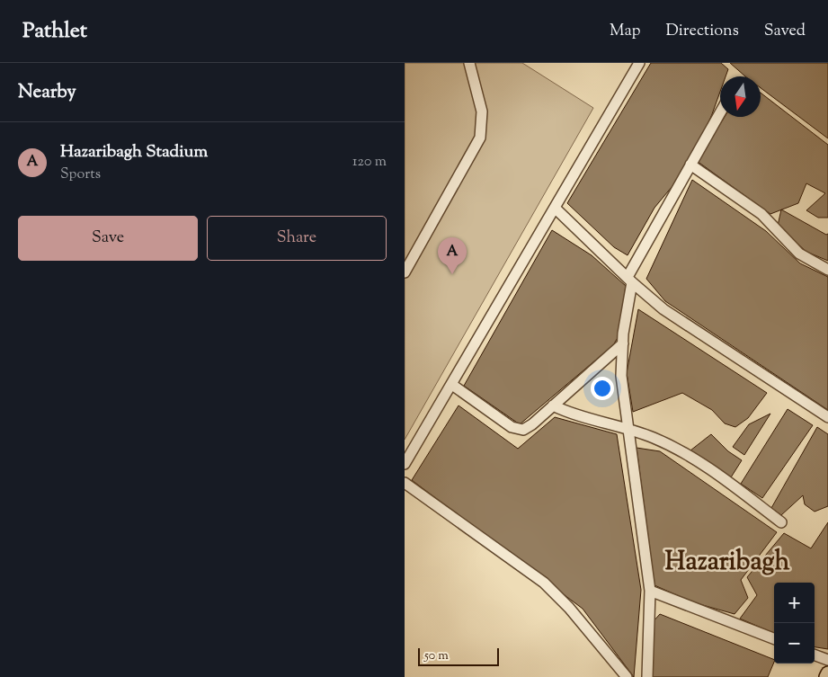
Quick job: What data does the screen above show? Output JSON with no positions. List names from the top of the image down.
{
  "districts": ["Hazaribagh"],
  "scale_bar": "50 m",
  "north": "bottom",
  "page": {
    "header": "Pathlet",
    "nav": ["Map", "Directions", "Saved"],
    "heading": "Nearby",
    "list": [
      {
        "mark": "A",
        "name": "Hazaribagh Stadium",
        "note": "Sports",
        "value": "120 m"
      }
    ],
    "buttons": ["Save", "Share"],
    "pins": "A",
    "map_buttons": ["+", "−"],
    "scale": "50 m"
  }
}
